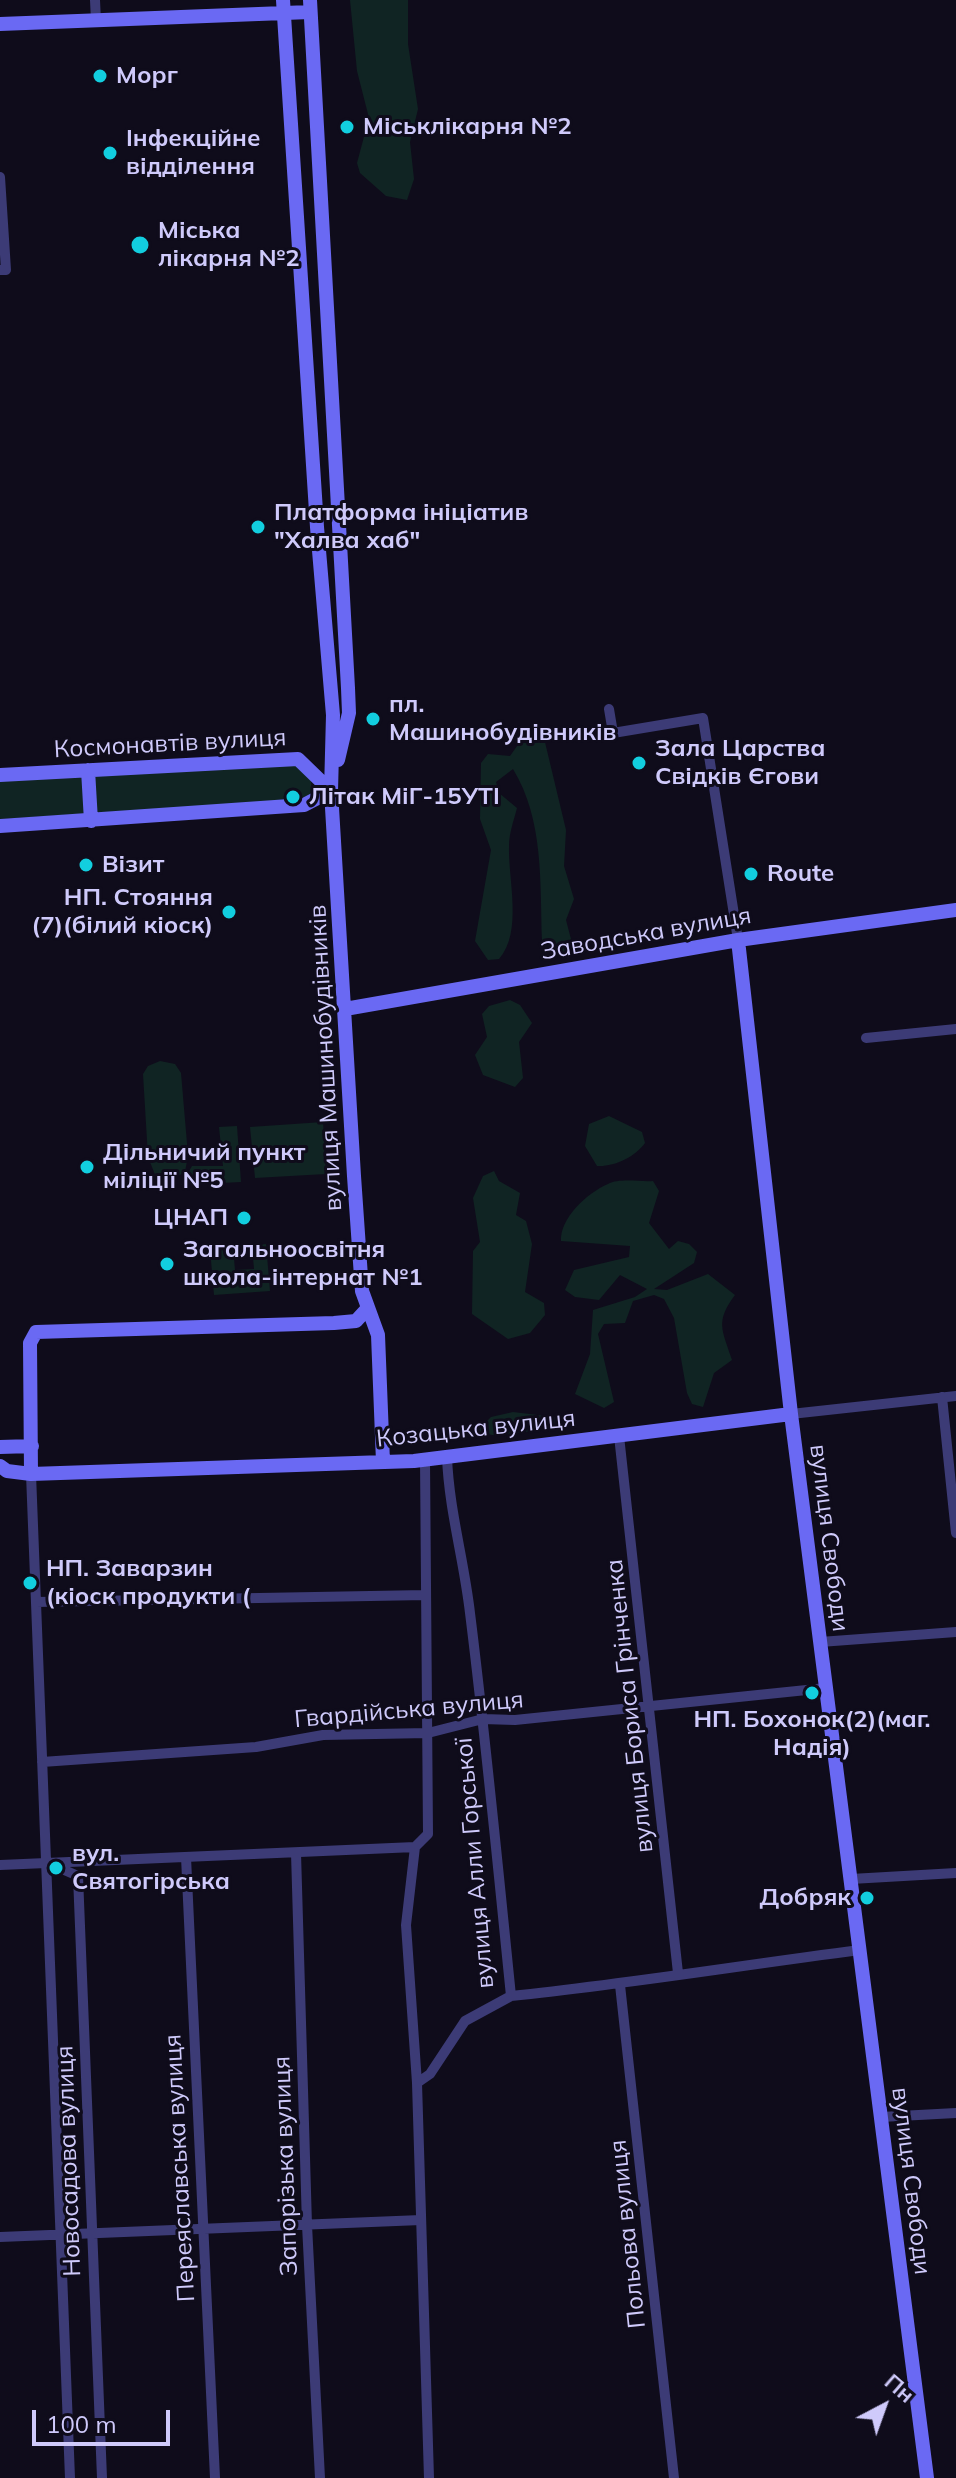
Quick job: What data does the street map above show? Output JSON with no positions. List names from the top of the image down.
{
  "streets": {
    "street": [
      "Космонавтів вулиця",
      "Заводська вулиця",
      "вулиця Машинобудівників",
      "Козацька вулиця",
      "вулиця Свободи",
      "вулиця Бориса Грінченка",
      "Гвардійська вулиця",
      "вулиця Алли Горської",
      "Новосадова вулиця",
      "Запорізька вулиця",
      "Переяславська вулиця",
      "Польова вулиця"
    ]
  },
  "crossings": [
    ["Космонавтів вулиця", "вулиця Машинобудівників"],
    ["Заводська вулиця", "вулиця Машинобудівників"],
    ["Заводська вулиця", "вулиця Свободи"],
    ["вулиця Машинобудівників", "Козацька вулиця"],
    ["вулиця Машинобудівників", "Новосадова вулиця"],
    ["Козацька вулиця", "вулиця Свободи"],
    ["Козацька вулиця", "вулиця Бориса Грінченка"],
    ["Козацька вулиця", "вулиця Алли Горської"],
    ["Козацька вулиця", "Новосадова вулиця"],
    ["вулиця Свободи", "Гвардійська вулиця"],
    ["вулиця Бориса Грінченка", "Гвардійська вулиця"],
    ["Гвардійська вулиця", "вулиця Алли Горської"],
    ["Гвардійська вулиця", "Новосадова вулиця"]
  ],
  "places": [
    "Морг",
    "Міськлікарня №2",
    "Інфекційне відділення",
    "Міська лікарня №2",
    "Платформа ініціатив \"Халва хаб\"",
    "пл. Машинобудівників",
    "Зала Царства Свідків Єгови",
    "Літак МіГ-15УТІ",
    "Візит",
    "Route",
    "НП. Стояння (7)(білий кіоск)",
    "Дільничий пункт міліції №5",
    "ЦНАП",
    "Загальноосвітня школа-інтернат №1",
    "НП. Заварзин (кіоск продукти (",
    "НП. Бохонок(2)(маг. Надія)",
    "вул. Святогірська",
    "Добряк"
  ],
  "scale_bar": "100 m",
  "north": "top right"
}
